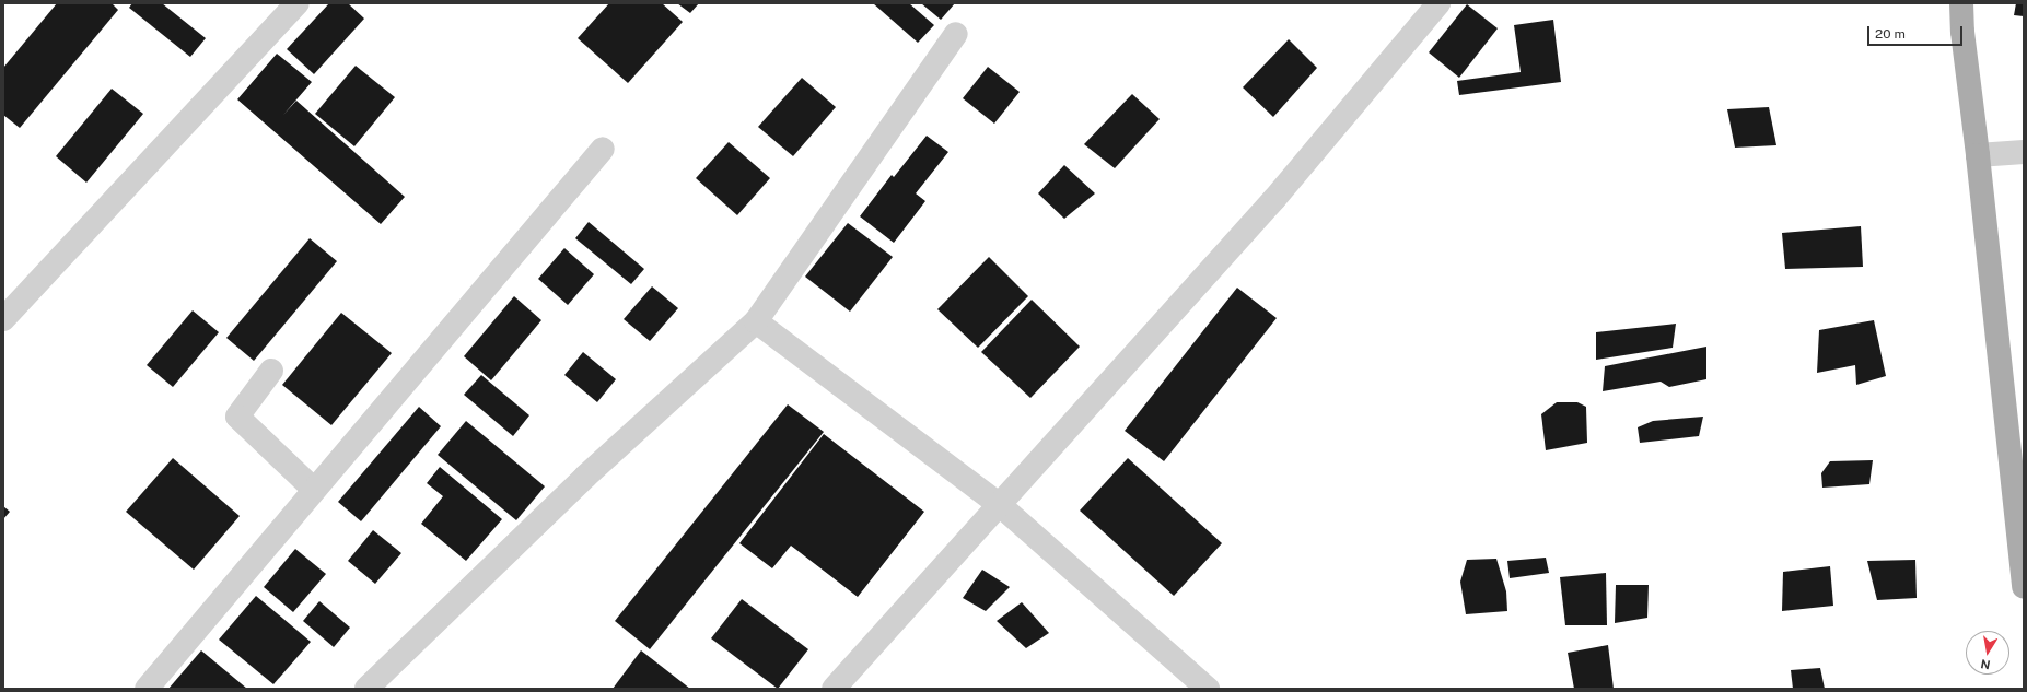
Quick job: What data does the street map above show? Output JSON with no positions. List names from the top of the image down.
{
  "scale_bar": "20 m",
  "north": "bottom"
}
